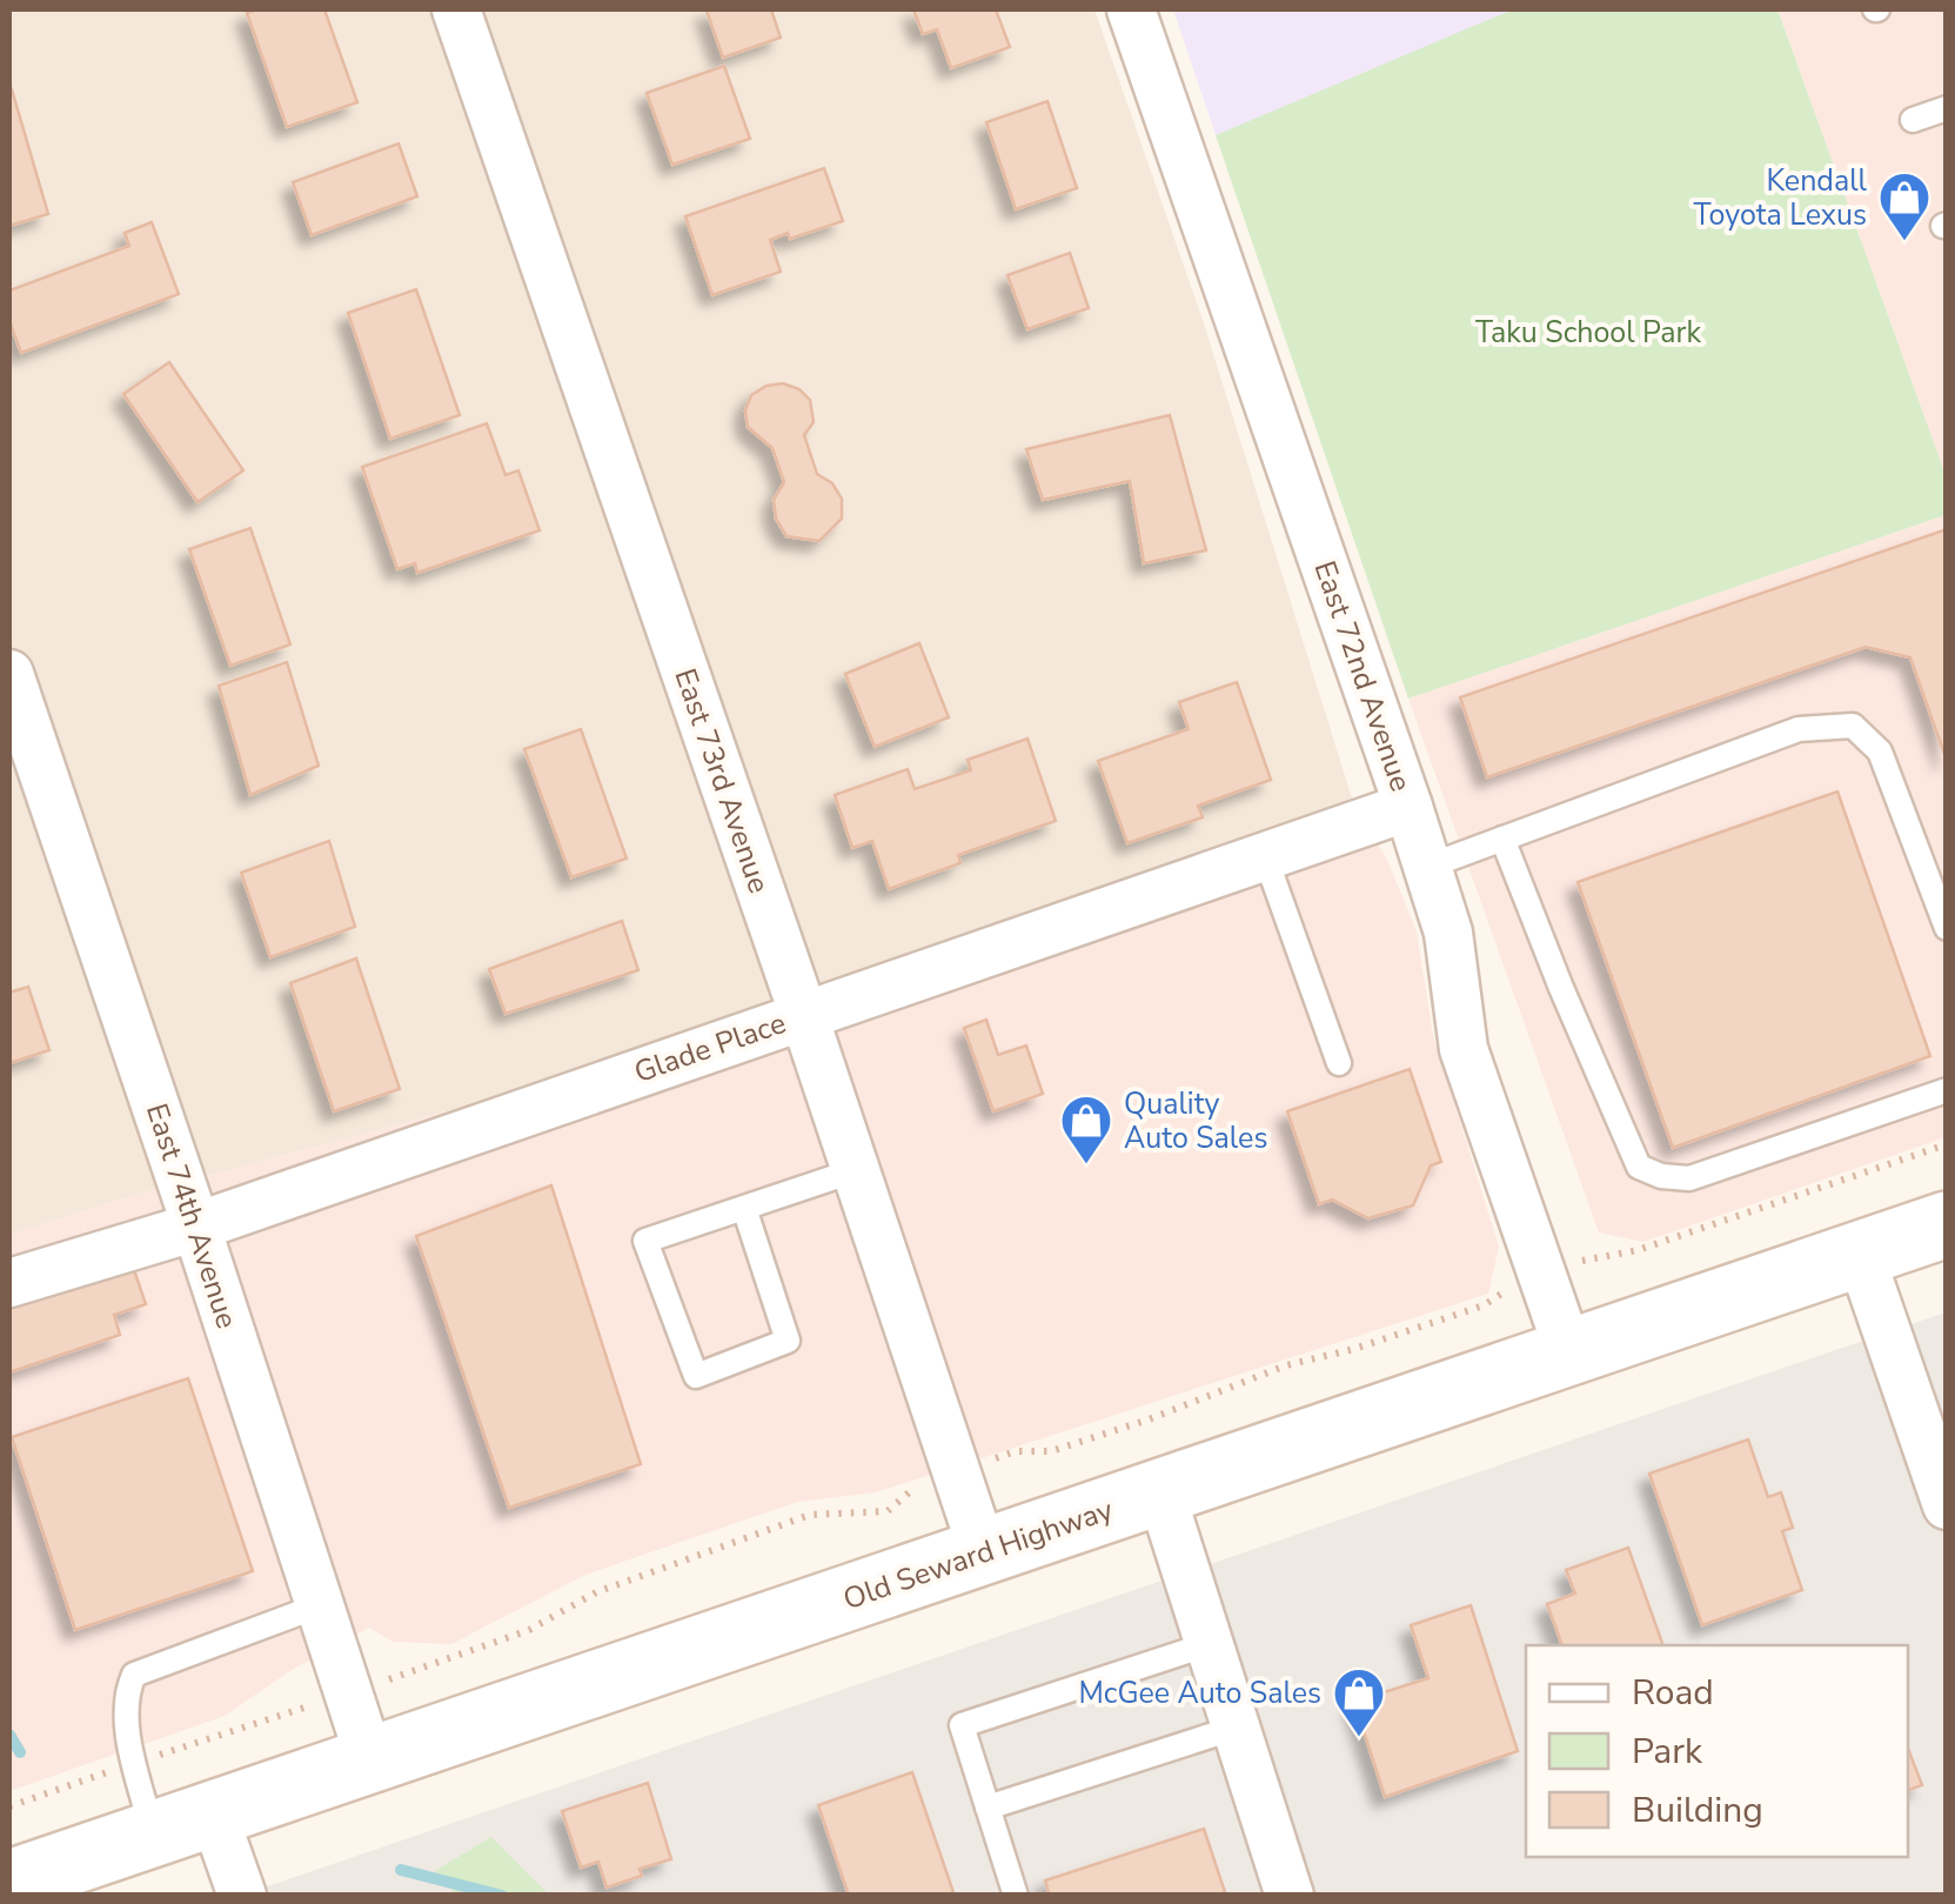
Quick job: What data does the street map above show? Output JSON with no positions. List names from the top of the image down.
{
  "streets": {
    "main road": ["Old Seward Highway"],
    "street": [
      "East 72nd Avenue",
      "East 73rd Avenue",
      "Glade Place",
      "East 74th Avenue"
    ]
  },
  "crossings": [
    ["East 72nd Avenue", "Glade Place"],
    ["East 72nd Avenue", "Old Seward Highway"],
    ["East 73rd Avenue", "Glade Place"],
    ["East 73rd Avenue", "Old Seward Highway"],
    ["Glade Place", "East 74th Avenue"],
    ["East 74th Avenue", "Old Seward Highway"]
  ],
  "parks": ["Taku School Park"],
  "places": {
    "shop": ["Kendall Toyota Lexus", "Quality Auto Sales", "McGee Auto Sales"]
  },
  "legend": ["Road", "Park", "Building"]
}
